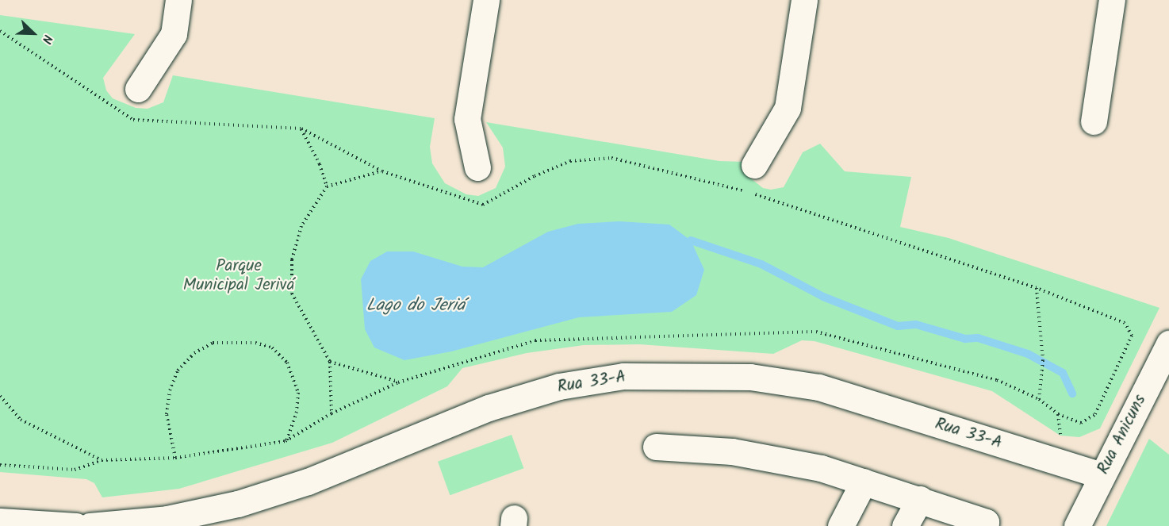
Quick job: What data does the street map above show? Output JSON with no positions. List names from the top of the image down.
{
  "streets": {
    "street": ["Rua 33-A", "Rua Anicuns"]
  },
  "crossings": [
    ["Rua 33-A", "Rua Anicuns"]
  ],
  "water": ["Lago do Jeriá"],
  "parks": ["Parque Municipal Jerivá"],
  "north": "bottom right"
}
